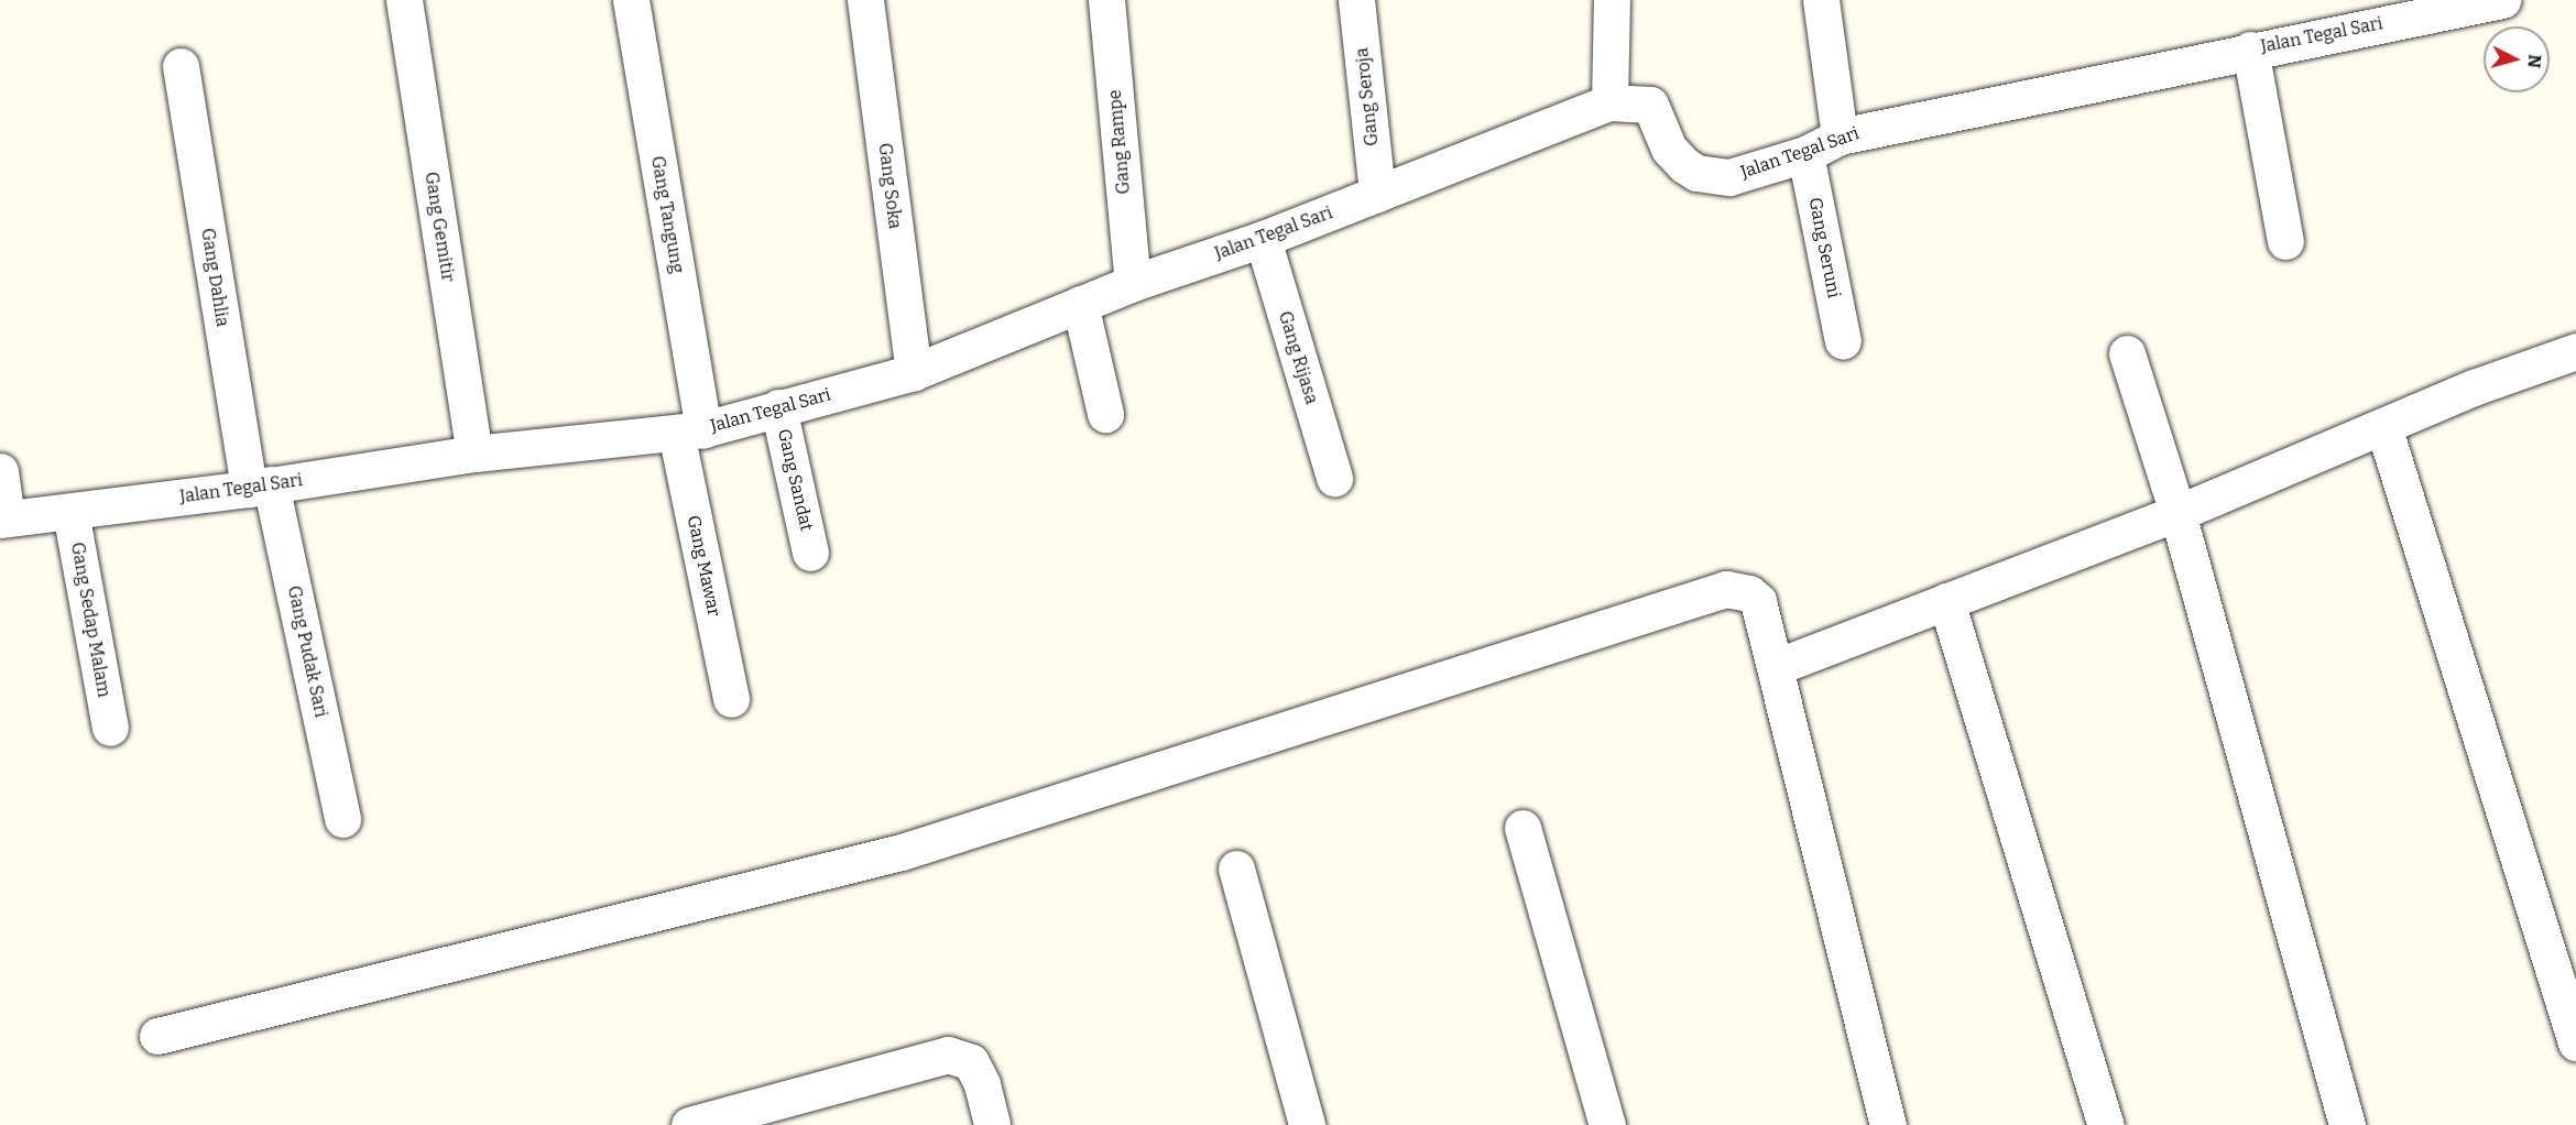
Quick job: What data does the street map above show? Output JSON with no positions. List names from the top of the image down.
{
  "streets": {
    "street": [
      "Jalan Tegal Sari",
      "Gang Seroja",
      "Gang Rampe",
      "Gang Soka",
      "Gang Tangung",
      "Gang Gemitir",
      "Gang Seruni",
      "Gang Dahlia",
      "Gang Rijasa",
      "Gang Sandat",
      "Gang Mawar",
      "Gang Sedap Malam",
      "Gang Pudak Sari"
    ]
  },
  "crossings": [
    ["Jalan Tegal Sari", "Gang Seroja"],
    ["Jalan Tegal Sari", "Gang Rampe"],
    ["Jalan Tegal Sari", "Gang Soka"],
    ["Jalan Tegal Sari", "Gang Tangung"],
    ["Jalan Tegal Sari", "Gang Gemitir"],
    ["Jalan Tegal Sari", "Gang Seruni"],
    ["Jalan Tegal Sari", "Gang Dahlia"],
    ["Jalan Tegal Sari", "Gang Rijasa"],
    ["Jalan Tegal Sari", "Gang Sandat"],
    ["Jalan Tegal Sari", "Gang Mawar"],
    ["Jalan Tegal Sari", "Gang Sedap Malam"],
    ["Jalan Tegal Sari", "Gang Pudak Sari"],
    ["Gang Tangung", "Gang Mawar"],
    ["Gang Dahlia", "Gang Pudak Sari"]
  ],
  "north": "right"
}
